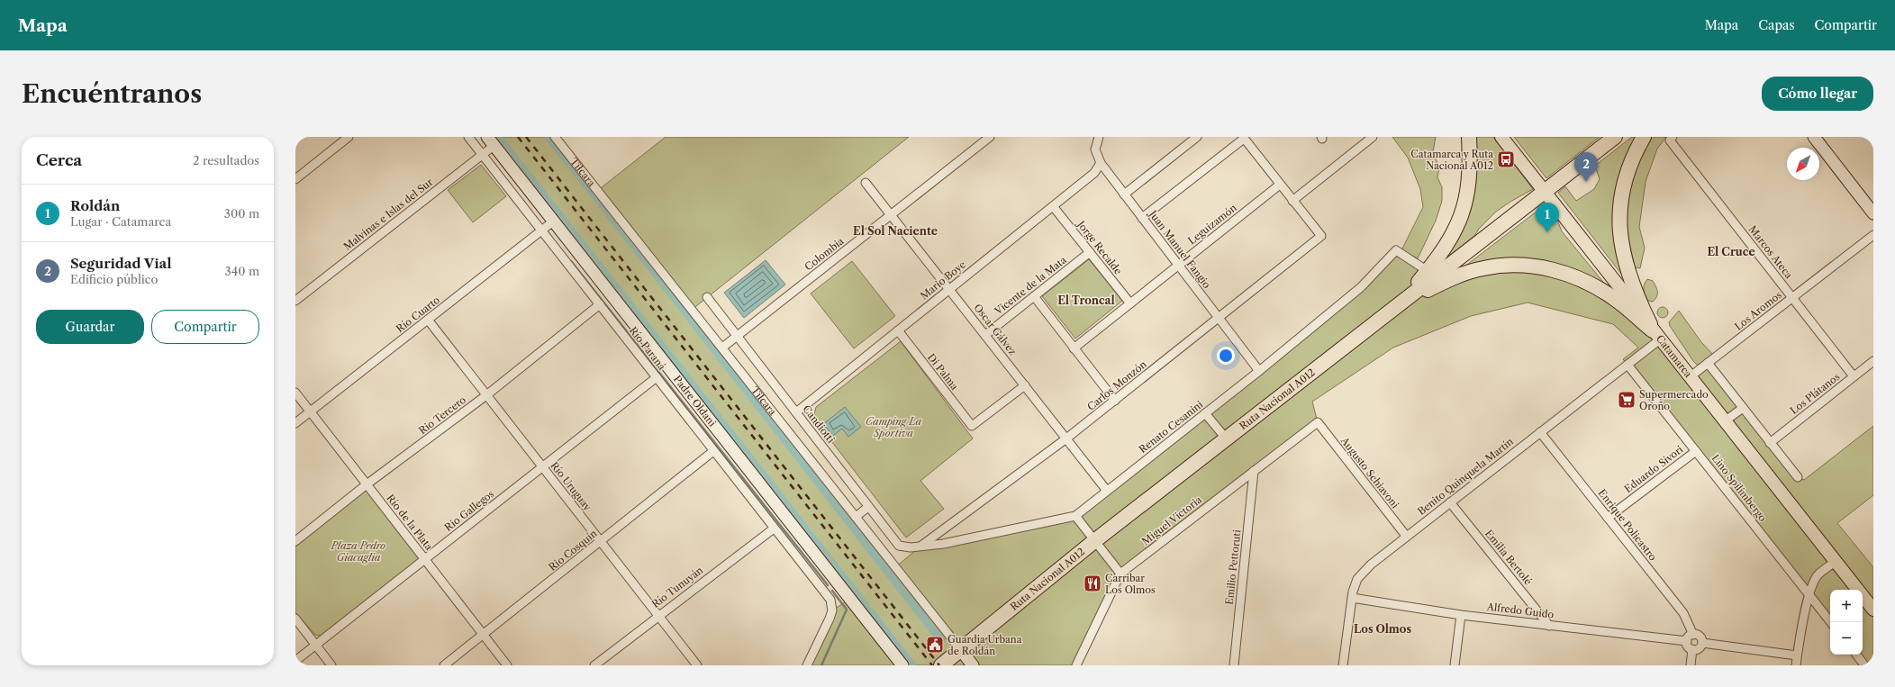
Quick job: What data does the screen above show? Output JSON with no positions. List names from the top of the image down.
{
  "streets": {
    "highway": ["Ruta Nacional A012"],
    "main road": ["Tilcara", "Catamarca", "Padre Oldani"],
    "street": [
      "Malvinas e Islas del Sur",
      "Leguizamón",
      "Jorge Recalde",
      "Juan Manuel Fangio",
      "Marcos Ateca",
      "Colombia",
      "Mario Boye",
      "Vicente de la Mata",
      "Los Aromos",
      "Río Cuarto",
      "Oscar Gálvez",
      "Río Paraná",
      "Di Palma",
      "Carlos Monzón",
      "Los Plátanos",
      "Rio Tercero",
      "Candiotti",
      "Renato Cesanini",
      "Eduardo Sívori",
      "Augusto Schiavoni",
      "Benito Quinquela Martín",
      "Río Uruguay",
      "Lino Spilimbergo",
      "Rio Gallegos",
      "Miguel Victoria",
      "Río de la Plata",
      "Enrique Policastro",
      "Rio Cosquín",
      "Emilia Bertolé",
      "Emilio Pettoruti",
      "Río Tunuyán",
      "Alfredo Guido"
    ]
  },
  "crossings": [
    ["Tilcara", "Colombia"],
    ["Tilcara", "Ruta Nacional A012"],
    ["Malvinas e Islas del Sur", "Río Paraná"],
    ["Malvinas e Islas del Sur", "Padre Oldani"],
    ["Leguizamón", "Jorge Recalde"],
    ["Leguizamón", "Juan Manuel Fangio"],
    ["Jorge Recalde", "Mario Boye"],
    ["Jorge Recalde", "Vicente de la Mata"],
    ["Juan Manuel Fangio", "Mario Boye"],
    ["Juan Manuel Fangio", "Carlos Monzón"],
    ["Juan Manuel Fangio", "Renato Cesanini"],
    ["Marcos Ateca", "Los Aromos"],
    ["Marcos Ateca", "Los Plátanos"],
    ["Colombia", "Oscar Gálvez"],
    ["Colombia", "Candiotti"],
    ["Mario Boye", "Oscar Gálvez"],
    ["Mario Boye", "Di Palma"],
    ["Mario Boye", "Candiotti"],
    ["Vicente de la Mata", "Oscar Gálvez"],
    ["Los Aromos", "Catamarca"],
    ["Río Cuarto", "Río Paraná"],
    ["Río Cuarto", "Padre Oldani"],
    ["Río Cuarto", "Río Uruguay"],
    ["Río Cuarto", "Río de la Plata"],
    ["Oscar Gálvez", "Di Palma"],
    ["Oscar Gálvez", "Carlos Monzón"],
    ["Oscar Gálvez", "Renato Cesanini"],
    ["Río Paraná", "Rio Tercero"],
    ["Río Paraná", "Rio Gallegos"],
    ["Río Paraná", "Rio Cosquín"],
    ["Río Paraná", "Río Tunuyán"],
    ["Catamarca", "Benito Quinquela Martín"],
    ["Carlos Monzón", "Candiotti"],
    ["Carlos Monzón", "Renato Cesanini"],
    ["Rio Tercero", "Río Uruguay"],
    ["Rio Tercero", "Río de la Plata"],
    ["Candiotti", "Renato Cesanini"],
    ["Eduardo Sívori", "Lino Spilimbergo"],
    ["Eduardo Sívori", "Enrique Policastro"],
    ["Augusto Schiavoni", "Benito Quinquela Martín"],
    ["Augusto Schiavoni", "Miguel Victoria"],
    ["Benito Quinquela Martín", "Lino Spilimbergo"],
    ["Benito Quinquela Martín", "Enrique Policastro"],
    ["Benito Quinquela Martín", "Emilia Bertolé"],
    ["Benito Quinquela Martín", "Alfredo Guido"],
    ["Río Uruguay", "Rio Gallegos"],
    ["Río Uruguay", "Rio Cosquín"],
    ["Río Uruguay", "Río Tunuyán"],
    ["Rio Gallegos", "Río de la Plata"],
    ["Miguel Victoria", "Emilio Pettoruti"],
    ["Río de la Plata", "Rio Cosquín"],
    ["Enrique Policastro", "Alfredo Guido"],
    ["Emilia Bertolé", "Alfredo Guido"]
  ],
  "districts": [
    "El Sol Naciente",
    "El Cruce",
    "El Troncal",
    "Los Olmos"
  ],
  "parks": ["Camping La Sportiva", "Plaza Pedro Giacaglia"],
  "places": {
    "bus stop": ["Catamarca y Ruta Nacional A012"],
    "supermarket": ["Supermercado Oroño"],
    "restaurant": ["Carribar Los Olmos"],
    "public building": ["Guardia Urbana de Roldán"]
  },
  "north": "bottom left",
  "page": {
    "header": "Mapa",
    "nav": ["Mapa", "Capas", "Compartir"],
    "buttons": [
      "Cómo llegar",
      ["Guardar", "Compartir"]
    ],
    "title": "Encuéntranos",
    "heading": ["Cerca", "2 resultados"],
    "pins": ["2", "1"],
    "list": [
      {
        "mark": "1",
        "name": "Roldán",
        "note": "Lugar · Catamarca",
        "value": "300 m"
      },
      {
        "mark": "2",
        "name": "Seguridad Vial",
        "note": "Edificio público",
        "value": "340 m"
      }
    ],
    "map_buttons": ["+", "−"]
  }
}
